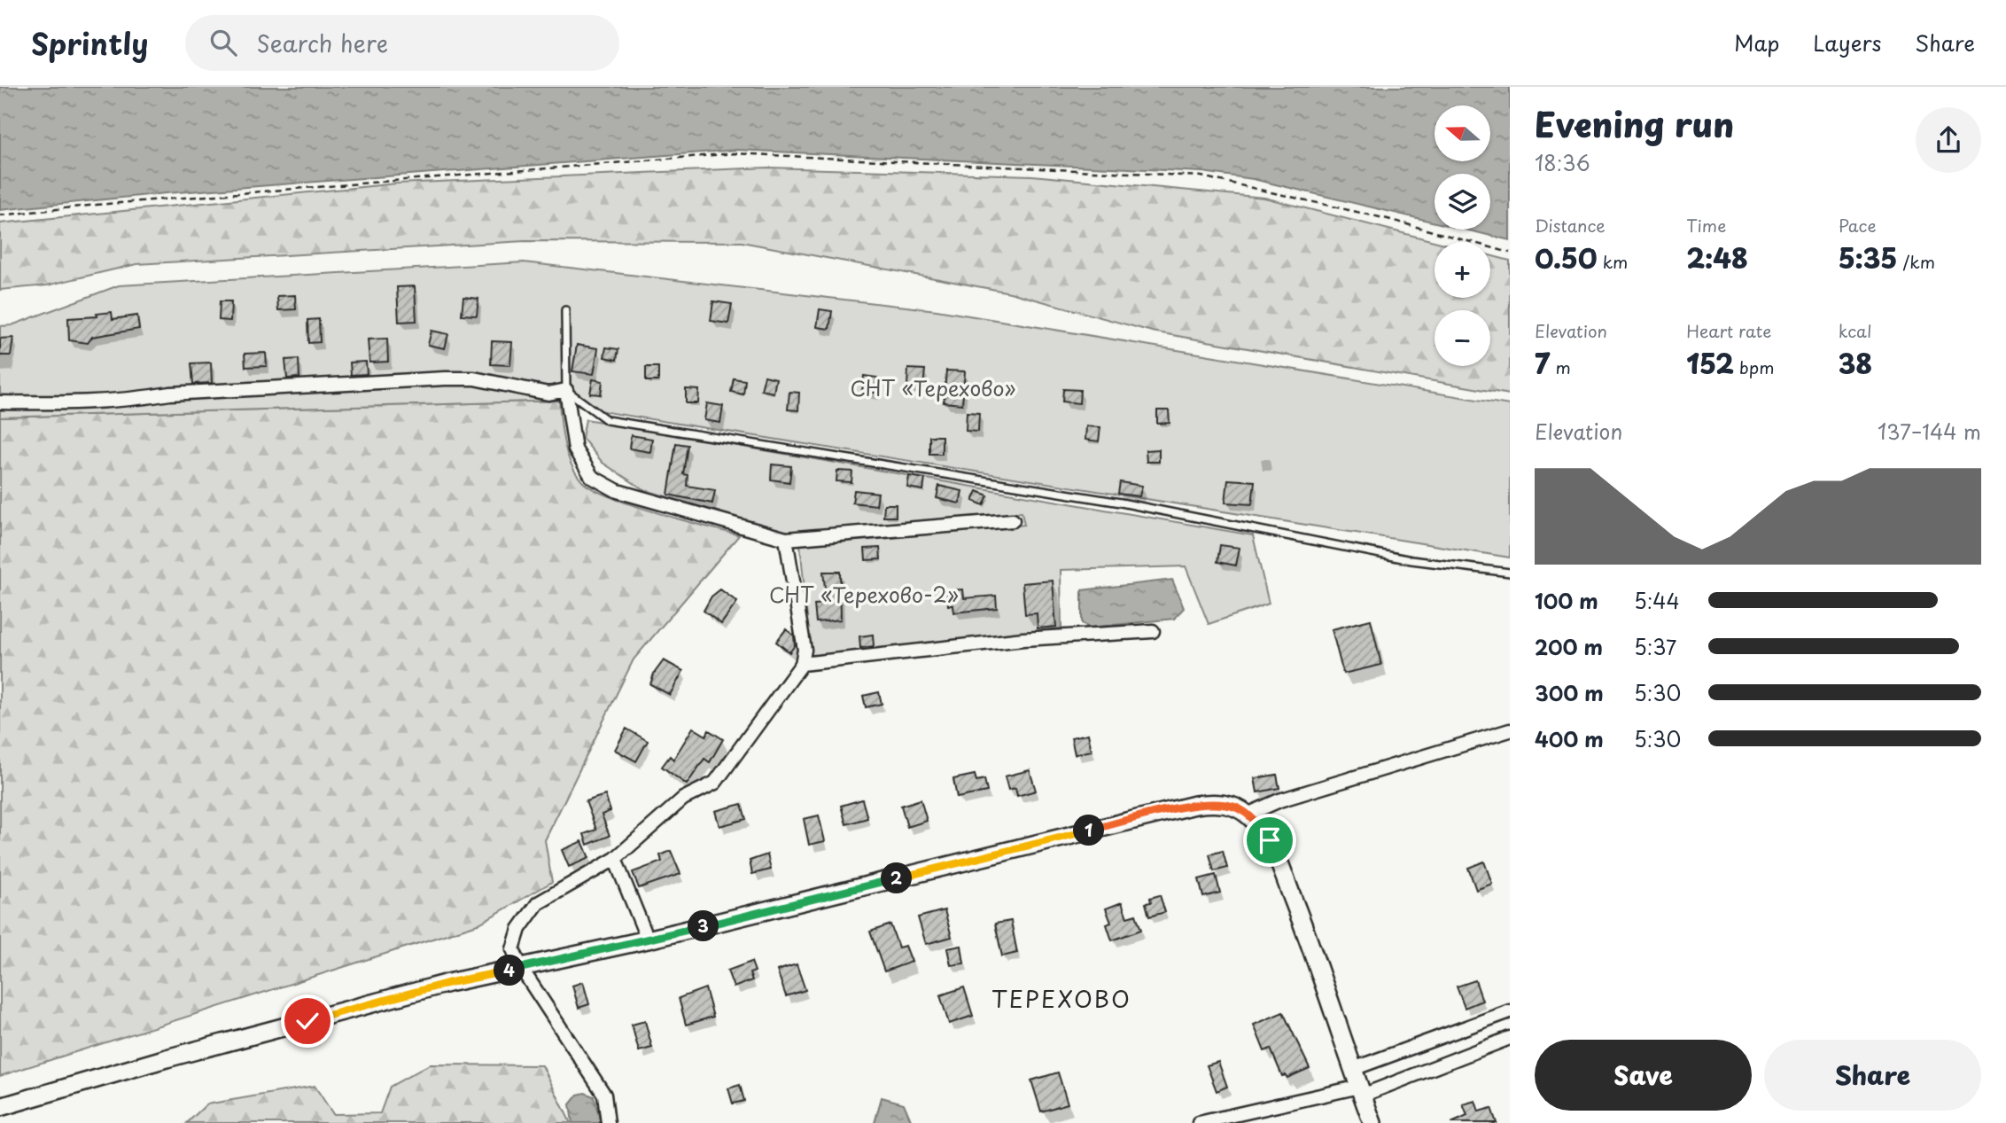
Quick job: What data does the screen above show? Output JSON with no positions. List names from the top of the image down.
{
  "districts": ["ТЕРЕХОВО"],
  "parks": ["СНТ «Терехово»", "СНТ «Терехово-2»"],
  "north": "left",
  "page": {
    "header": "Sprintly",
    "search": "Search here",
    "nav": ["Map", "Layers", "Share"],
    "heading": ["Evening run", "18:36"],
    "map_buttons": ["+", "−"],
    "stats": [
      ["Distance", "0.50 km"],
      ["Time", "2:48"],
      ["Pace", "5:35 /km"],
      ["Elevation", "7 m"],
      ["Heart rate", "152 bpm"],
      ["kcal", "38"]
    ],
    "chart": ["Elevation", "137–144 m"],
    "list": [
      {
        "name": "100 m",
        "note": "5:44"
      },
      {
        "name": "200 m",
        "note": "5:37"
      },
      {
        "name": "300 m",
        "note": "5:30"
      },
      {
        "name": "400 m",
        "note": "5:30"
      }
    ],
    "pins": [
      "1",
      "2",
      "3",
      "4"
    ],
    "buttons": ["Save", "Share"]
  }
}
